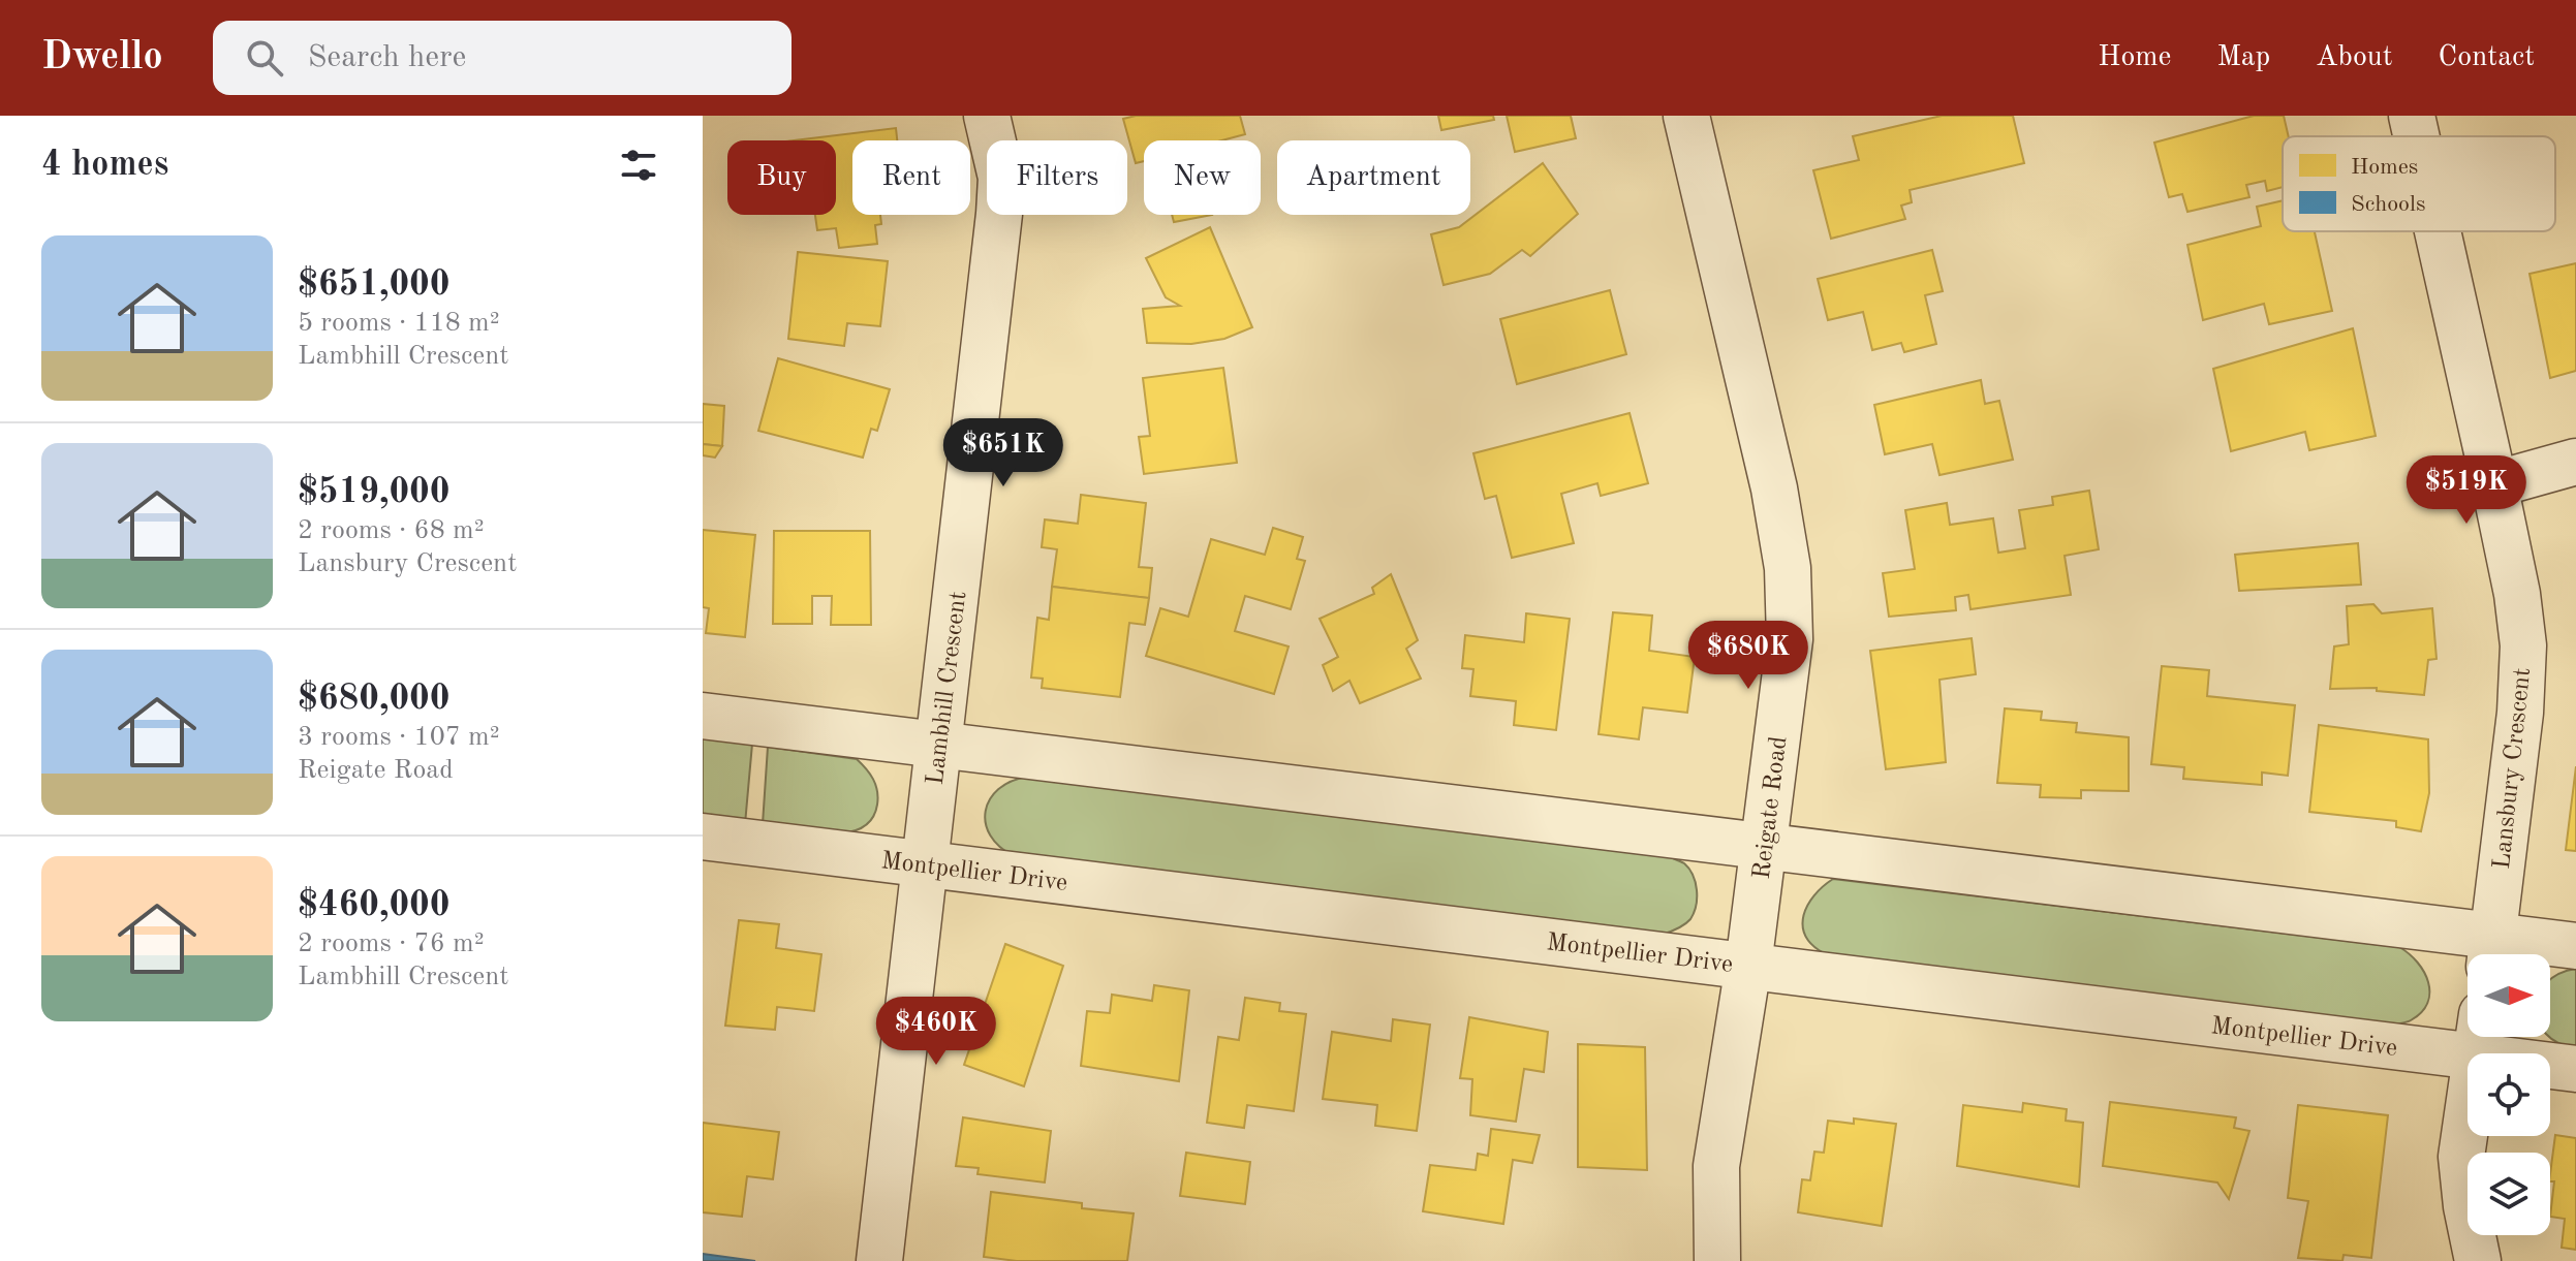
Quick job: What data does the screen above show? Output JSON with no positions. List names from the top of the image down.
{
  "streets": {
    "street": [
      "Lambhill Crescent",
      "Lansbury Crescent",
      "Reigate Road",
      "Montpellier Drive"
    ]
  },
  "crossings": [
    ["Lambhill Crescent", "Montpellier Drive"],
    ["Reigate Road", "Montpellier Drive"]
  ],
  "legend": ["Homes", "Schools"],
  "north": "right",
  "page": {
    "header": "Dwello",
    "search": "Search here",
    "nav": [
      "Home",
      "Map",
      "About",
      "Contact"
    ],
    "heading": "4 homes",
    "chip": [
      "Buy",
      "Rent",
      "Filters",
      "New",
      "Apartment"
    ],
    "list": [
      {
        "name": "$651,000",
        "note": "5 rooms · 118 m² · Lambhill Crescent"
      },
      {
        "name": "$519,000",
        "note": "2 rooms · 68 m² · Lansbury Crescent"
      },
      {
        "name": "$680,000",
        "note": "3 rooms · 107 m² · Reigate Road"
      },
      {
        "name": "$460,000",
        "note": "2 rooms · 76 m² · Lambhill Crescent"
      }
    ],
    "price": [
      "$651K",
      "$519K",
      "$680K",
      "$460K"
    ]
  }
}
